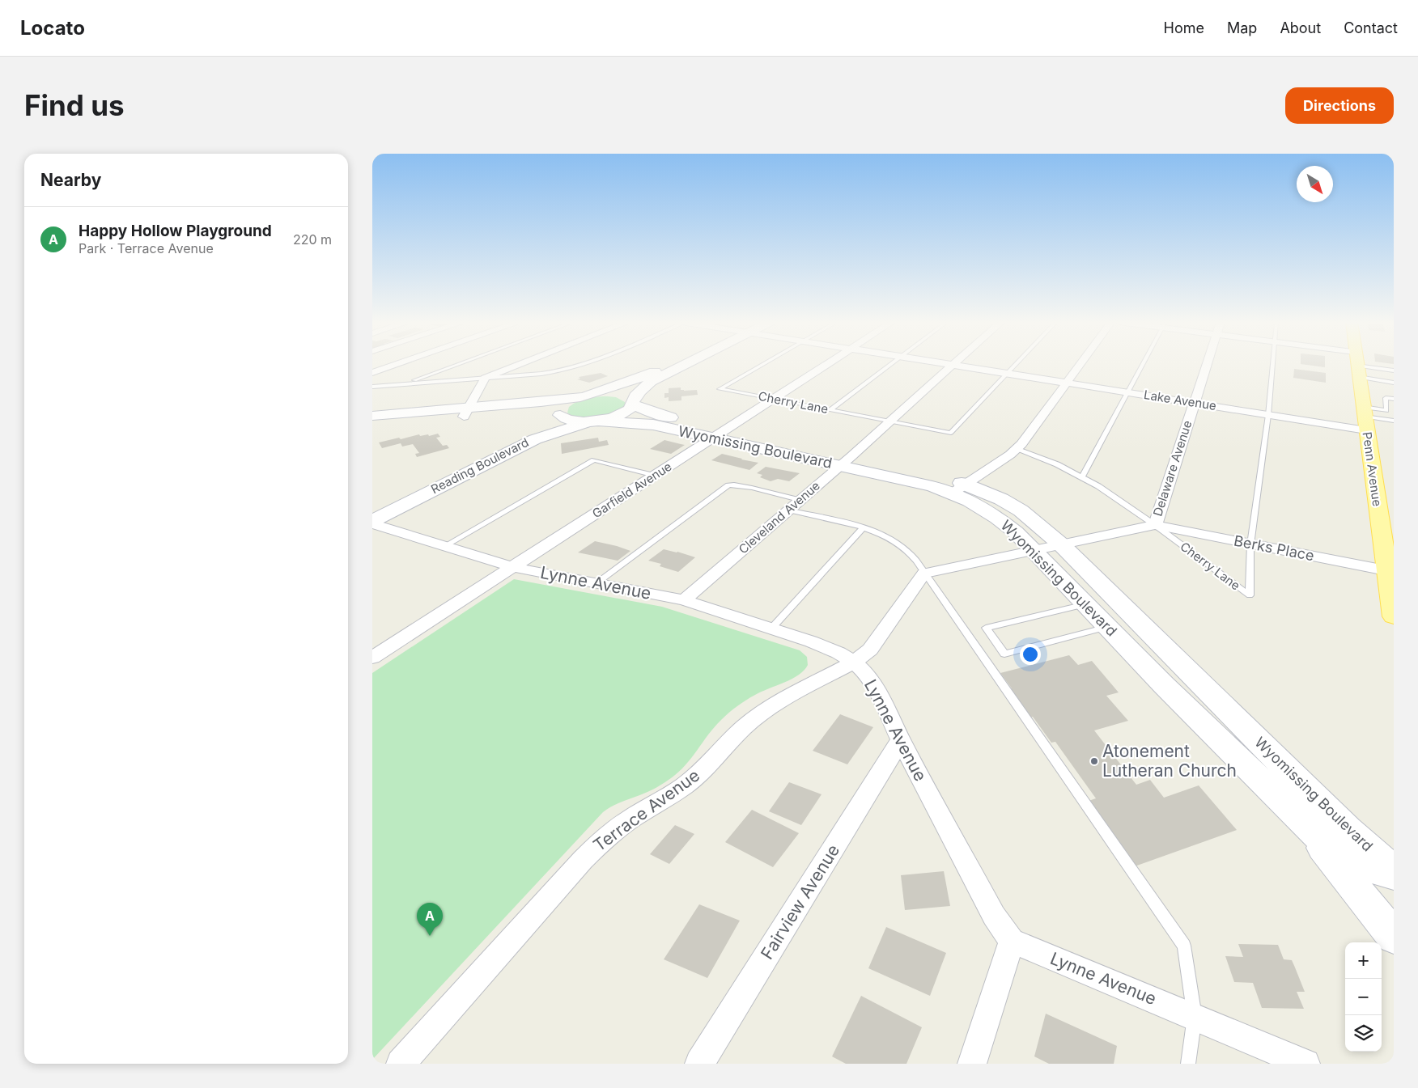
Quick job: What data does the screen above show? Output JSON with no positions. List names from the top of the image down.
{
  "streets": {
    "main road": ["Wyomissing Boulevard", "Reading Boulevard", "Penn Avenue"],
    "street": [
      "Lake Avenue",
      "Delaware Avenue",
      "Garfield Avenue",
      "Cleveland Avenue",
      "Berks Place",
      "Lynne Avenue",
      "Terrace Avenue",
      "Fairview Avenue"
    ],
    "lane": ["Cherry Lane"]
  },
  "crossings": [
    ["Lake Avenue", "Cherry Lane"],
    ["Lake Avenue", "Delaware Avenue"],
    ["Lake Avenue", "Penn Avenue"],
    ["Lake Avenue", "Cleveland Avenue"],
    ["Cherry Lane", "Delaware Avenue"],
    ["Cherry Lane", "Garfield Avenue"],
    ["Cherry Lane", "Cleveland Avenue"],
    ["Cherry Lane", "Berks Place"],
    ["Wyomissing Boulevard", "Reading Boulevard"],
    ["Wyomissing Boulevard", "Delaware Avenue"],
    ["Wyomissing Boulevard", "Garfield Avenue"],
    ["Wyomissing Boulevard", "Cleveland Avenue"],
    ["Reading Boulevard", "Lynne Avenue"],
    ["Delaware Avenue", "Berks Place"],
    ["Delaware Avenue", "Terrace Avenue"],
    ["Penn Avenue", "Berks Place"],
    ["Garfield Avenue", "Lynne Avenue"],
    ["Cleveland Avenue", "Lynne Avenue"],
    ["Lynne Avenue", "Terrace Avenue"],
    ["Lynne Avenue", "Fairview Avenue"]
  ],
  "places": ["Atonement Lutheran Church"],
  "north": "bottom right",
  "page": {
    "header": "Locato",
    "nav": [
      "Home",
      "Map",
      "About",
      "Contact"
    ],
    "buttons": "Directions",
    "title": "Find us",
    "heading": "Nearby",
    "list": [
      {
        "mark": "A",
        "name": "Happy Hollow Playground",
        "note": "Park · Terrace Avenue",
        "value": "220 m"
      }
    ],
    "pins": "A",
    "map_buttons": ["+", "−"]
  }
}
